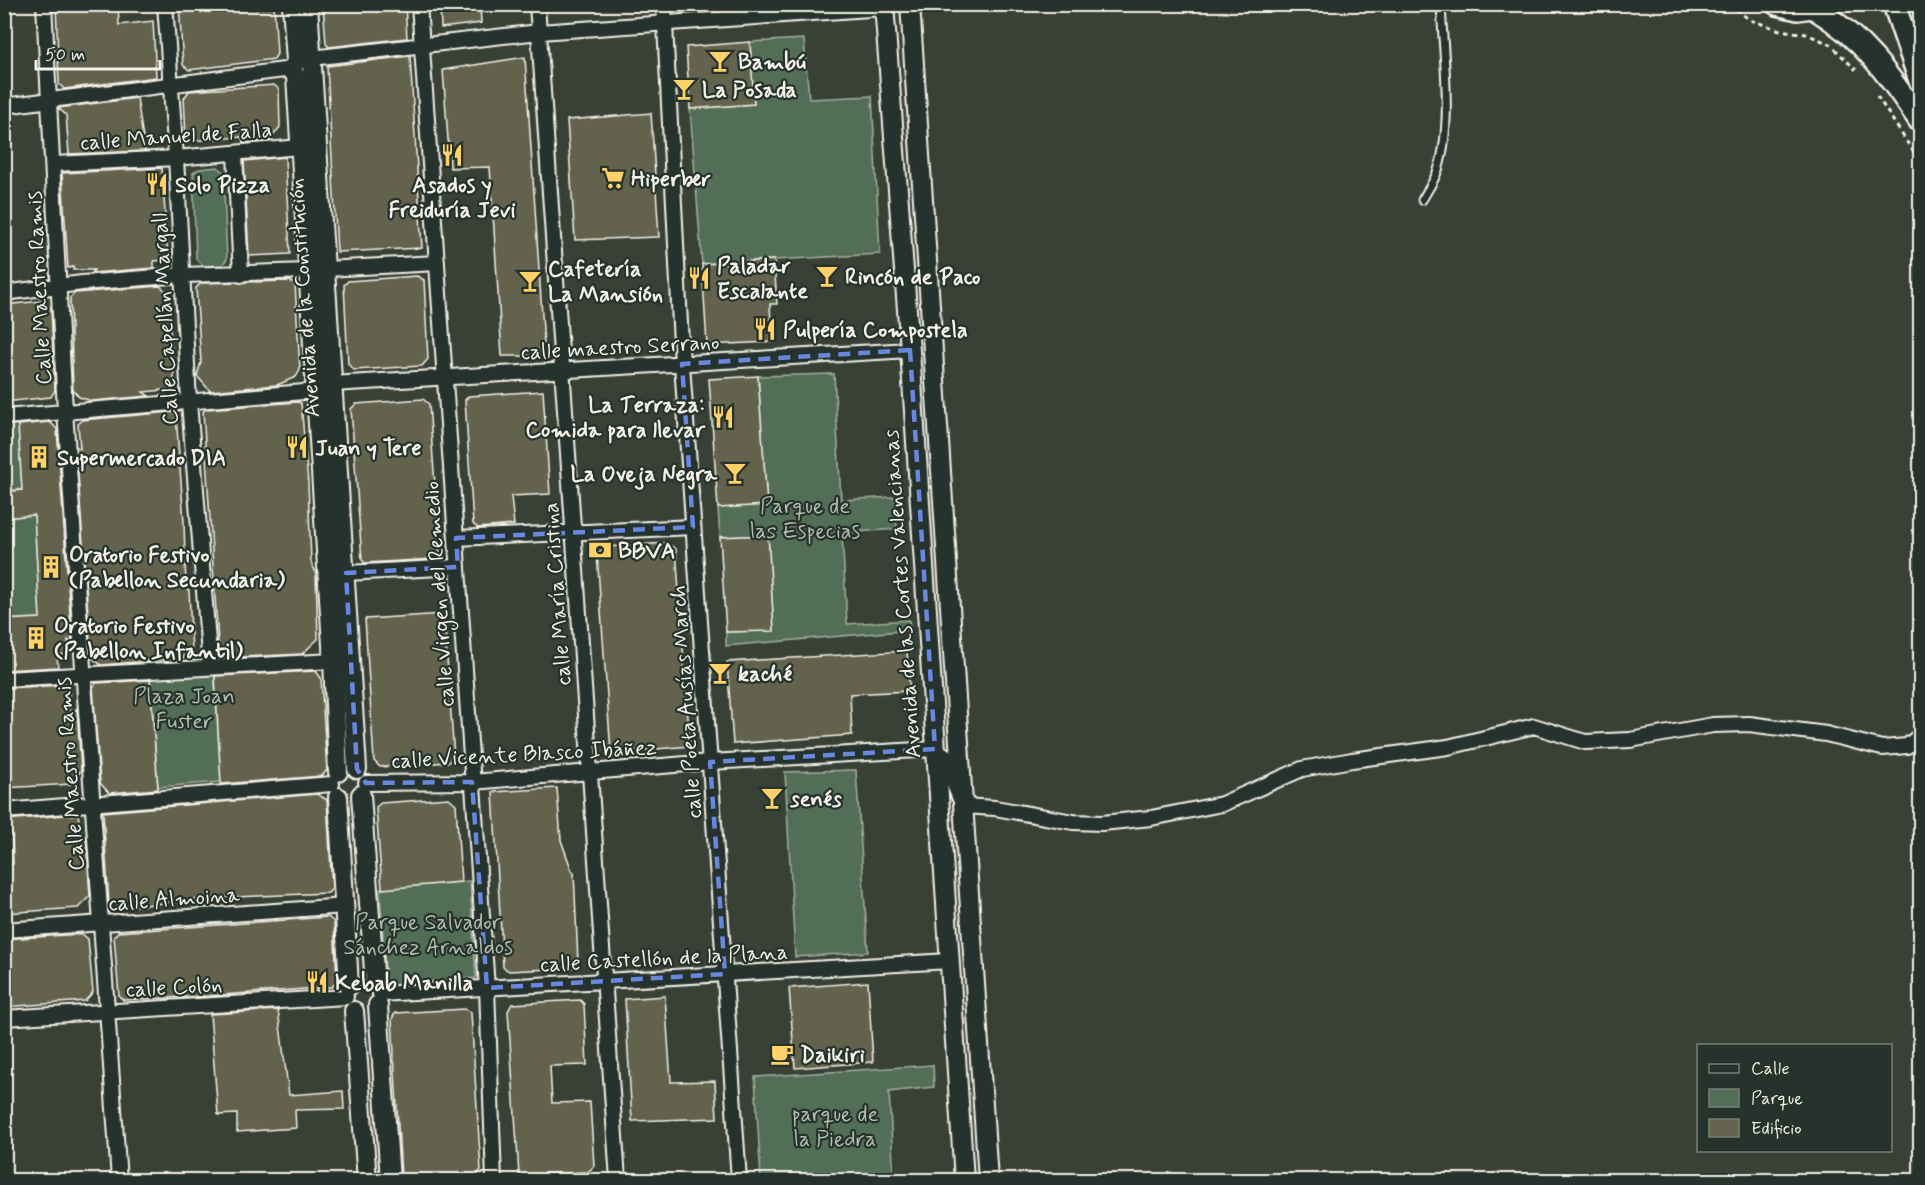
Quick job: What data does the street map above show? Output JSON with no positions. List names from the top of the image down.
{
  "streets": {
    "street": [
      "calle Manuel de Falla",
      "Calle Maestro Ramis",
      "Avenida de la Constitución",
      "Calle Capellán Margall",
      "calle maestro Serrano",
      "calle Virgen del Remedio",
      "calle María Cristina",
      "Avenida de las Cortes Valencianas",
      "calle Poeta Ausías March",
      "calle Vicente Blasco Ibáñez",
      "calle Almoina",
      "calle Castellón de la Plana",
      "calle Colón"
    ]
  },
  "crossings": [
    ["calle Manuel de Falla", "Calle Maestro Ramis"],
    ["calle Manuel de Falla", "Avenida de la Constitución"],
    ["calle Manuel de Falla", "Calle Capellán Margall"],
    ["Calle Maestro Ramis", "calle maestro Serrano"],
    ["Calle Maestro Ramis", "calle Almoina"],
    ["Calle Maestro Ramis", "calle Colón"],
    ["Avenida de la Constitución", "calle maestro Serrano"],
    ["Avenida de la Constitución", "calle Vicente Blasco Ibáñez"],
    ["Avenida de la Constitución", "calle Almoina"],
    ["Avenida de la Constitución", "calle Castellón de la Plana"],
    ["Avenida de la Constitución", "calle Colón"],
    ["Calle Capellán Margall", "calle maestro Serrano"],
    ["calle maestro Serrano", "calle Virgen del Remedio"],
    ["calle maestro Serrano", "calle María Cristina"],
    ["calle maestro Serrano", "Avenida de las Cortes Valencianas"],
    ["calle maestro Serrano", "calle Poeta Ausías March"],
    ["calle Virgen del Remedio", "calle Vicente Blasco Ibáñez"],
    ["calle Virgen del Remedio", "calle Castellón de la Plana"],
    ["calle María Cristina", "calle Vicente Blasco Ibáñez"],
    ["calle María Cristina", "calle Castellón de la Plana"],
    ["Avenida de las Cortes Valencianas", "calle Vicente Blasco Ibáñez"],
    ["Avenida de las Cortes Valencianas", "calle Castellón de la Plana"],
    ["calle Poeta Ausías March", "calle Vicente Blasco Ibáñez"],
    ["calle Poeta Ausías March", "calle Castellón de la Plana"]
  ],
  "parks": [
    "Parque de las Especias",
    "Plaza Joan Fuster",
    "Parque Salvador Sánchez Arnaldos",
    "parque de la Piedra"
  ],
  "places": {
    "bar": [
      "Bambú",
      "La Posada",
      "Rincón de Paco",
      "Cafetería La Mansión",
      "La Oveja Negra",
      "kaché",
      "senés"
    ],
    "restaurant": [
      "Asados y Freiduría Jevi",
      "Solo Pizza",
      "Paladar Escalante",
      "Pulpería Compostela",
      "La Terraza: Comida para llevar",
      "Juan y Tere",
      "Kebab Manilla"
    ],
    "supermarket": ["Hiperber"],
    "building": ["Supermercado DIA", "Oratorio Festivo (Pabellon Secundaria)", "Oratorio Festivo (Pabellon Infantil)"],
    "bank": ["BBVA"],
    "cafe": ["Daikiri"]
  },
  "legend": ["Calle", "Parque", "Edificio"],
  "scale_bar": "50 m"
}
